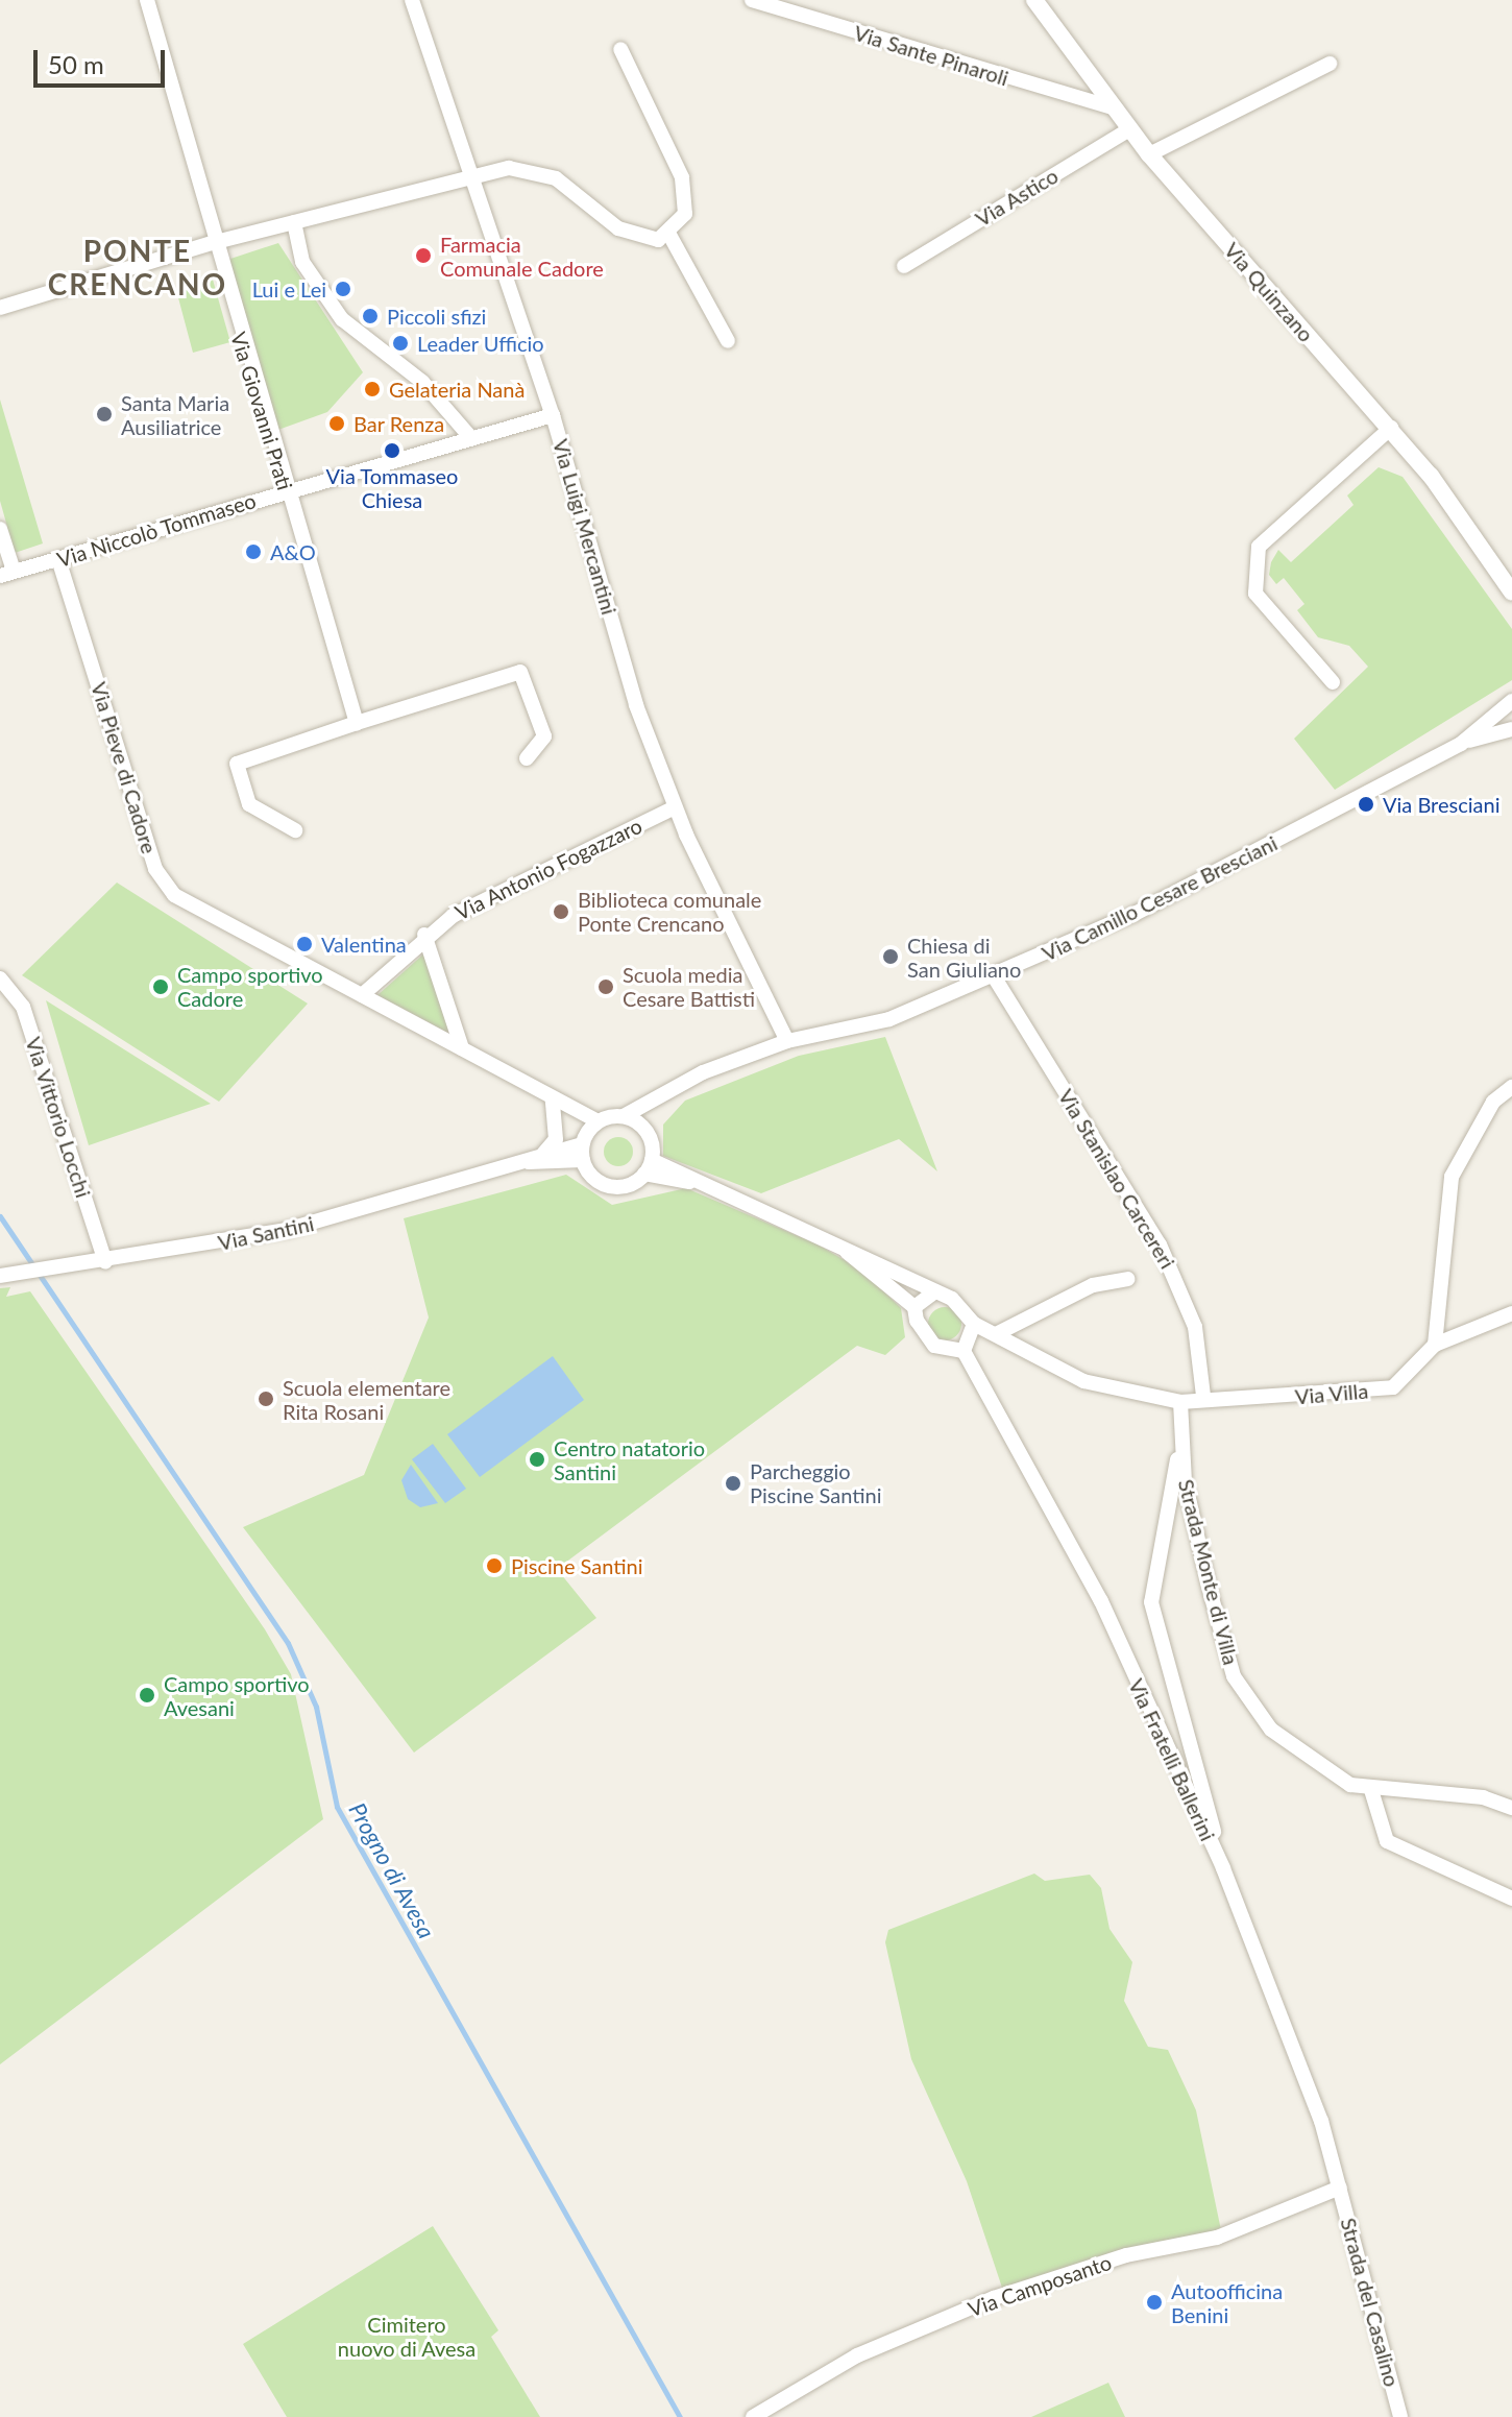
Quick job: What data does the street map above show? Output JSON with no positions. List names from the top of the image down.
{
  "streets": {
    "street": [
      "Via Sante Pinaroli",
      "Via Astico",
      "Via Quinzano",
      "Via Giovanni Prati",
      "Via Luigi Mercantini",
      "Via Niccolò Tommaseo",
      "Via Pieve di Cadore",
      "Via Antonio Fogazzaro",
      "Via Camillo Cesare Bresciani",
      "Via Vittorio Locchi",
      "Via Stanislao Carcereri",
      "Via Santini",
      "Via Villa",
      "Strada Monte di Villa",
      "Via Fratelli Ballerini",
      "Via Camposanto",
      "Strada del Casalino"
    ]
  },
  "crossings": [
    ["Via Sante Pinaroli", "Via Quinzano"],
    ["Via Astico", "Via Quinzano"],
    ["Via Giovanni Prati", "Via Niccolò Tommaseo"],
    ["Via Luigi Mercantini", "Via Niccolò Tommaseo"],
    ["Via Luigi Mercantini", "Via Antonio Fogazzaro"],
    ["Via Luigi Mercantini", "Via Camillo Cesare Bresciani"],
    ["Via Niccolò Tommaseo", "Via Pieve di Cadore"],
    ["Via Pieve di Cadore", "Via Antonio Fogazzaro"],
    ["Via Pieve di Cadore", "Via Camillo Cesare Bresciani"],
    ["Via Pieve di Cadore", "Via Santini"],
    ["Via Pieve di Cadore", "Via Villa"],
    ["Via Camillo Cesare Bresciani", "Via Stanislao Carcereri"],
    ["Via Camillo Cesare Bresciani", "Via Santini"],
    ["Via Camillo Cesare Bresciani", "Via Villa"],
    ["Via Vittorio Locchi", "Via Santini"],
    ["Via Stanislao Carcereri", "Via Villa"],
    ["Via Santini", "Via Villa"],
    ["Via Villa", "Strada Monte di Villa"],
    ["Via Villa", "Via Fratelli Ballerini"],
    ["Strada Monte di Villa", "Via Fratelli Ballerini"],
    ["Via Fratelli Ballerini", "Via Camposanto"],
    ["Via Fratelli Ballerini", "Strada del Casalino"],
    ["Via Camposanto", "Strada del Casalino"]
  ],
  "districts": ["PONTE CRENCANO"],
  "water": ["Progno di Avesa"],
  "parks": ["Cimitero nuovo di Avesa"],
  "places": [
    "Farmacia Comunale Cadore",
    "Lui e Lei",
    "Piccoli sfizi",
    "Leader Ufficio",
    "Gelateria Nanà",
    "Santa Maria Ausiliatrice",
    "Bar Renza",
    "Via Tommaseo Chiesa",
    "A&O",
    "Via Bresciani",
    "Biblioteca comunale Ponte Crencano",
    "Valentina",
    "Chiesa di San Giuliano",
    "Campo sportivo Cadore",
    "Scuola media Cesare Battisti",
    "Scuola elementare Rita Rosani",
    "Centro natatorio Santini",
    "Parcheggio Piscine Santini",
    "Piscine Santini",
    "Campo sportivo Avesani",
    "Autoofficina Benini"
  ],
  "scale_bar": "50 m"
}
